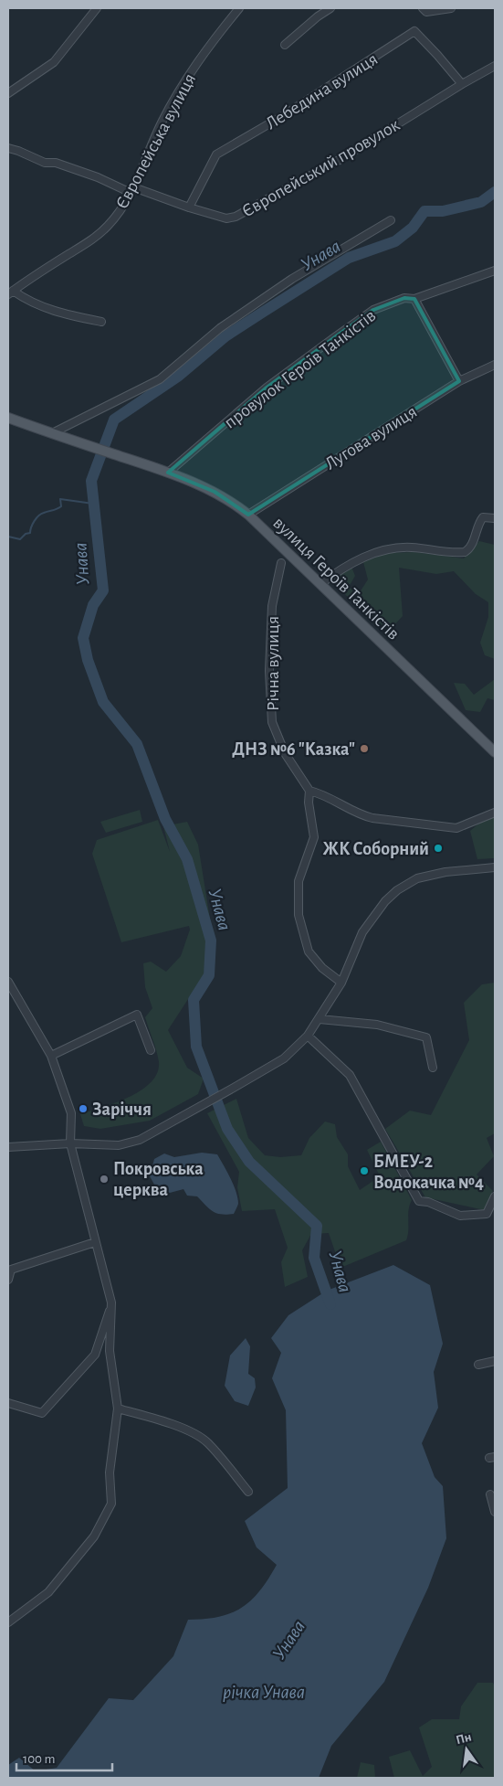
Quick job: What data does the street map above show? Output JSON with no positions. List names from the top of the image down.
{
  "streets": {
    "main road": ["вулиця Героїв Танкістів"],
    "street": [
      "Лебедина вулиця",
      "Європейська вулиця",
      "Європейський провулок",
      "провулок Героїв Танкістів",
      "Лугова вулиця",
      "Річна вулиця"
    ]
  },
  "crossings": [
    ["Лебедина вулиця", "Європейський провулок"],
    ["Європейська вулиця", "Європейський провулок"],
    ["провулок Героїв Танкістів", "вулиця Героїв Танкістів"],
    ["Лугова вулиця", "вулиця Героїв Танкістів"]
  ],
  "water": ["Унава", "річка Унава"],
  "places": [
    "ДНЗ №6 \"Казка\"",
    "ЖК Соборний",
    "Заріччя",
    "БМЕУ-2 Водокачка №4",
    "Покровська церква"
  ],
  "scale_bar": "100 m",
  "north": "top"
}
